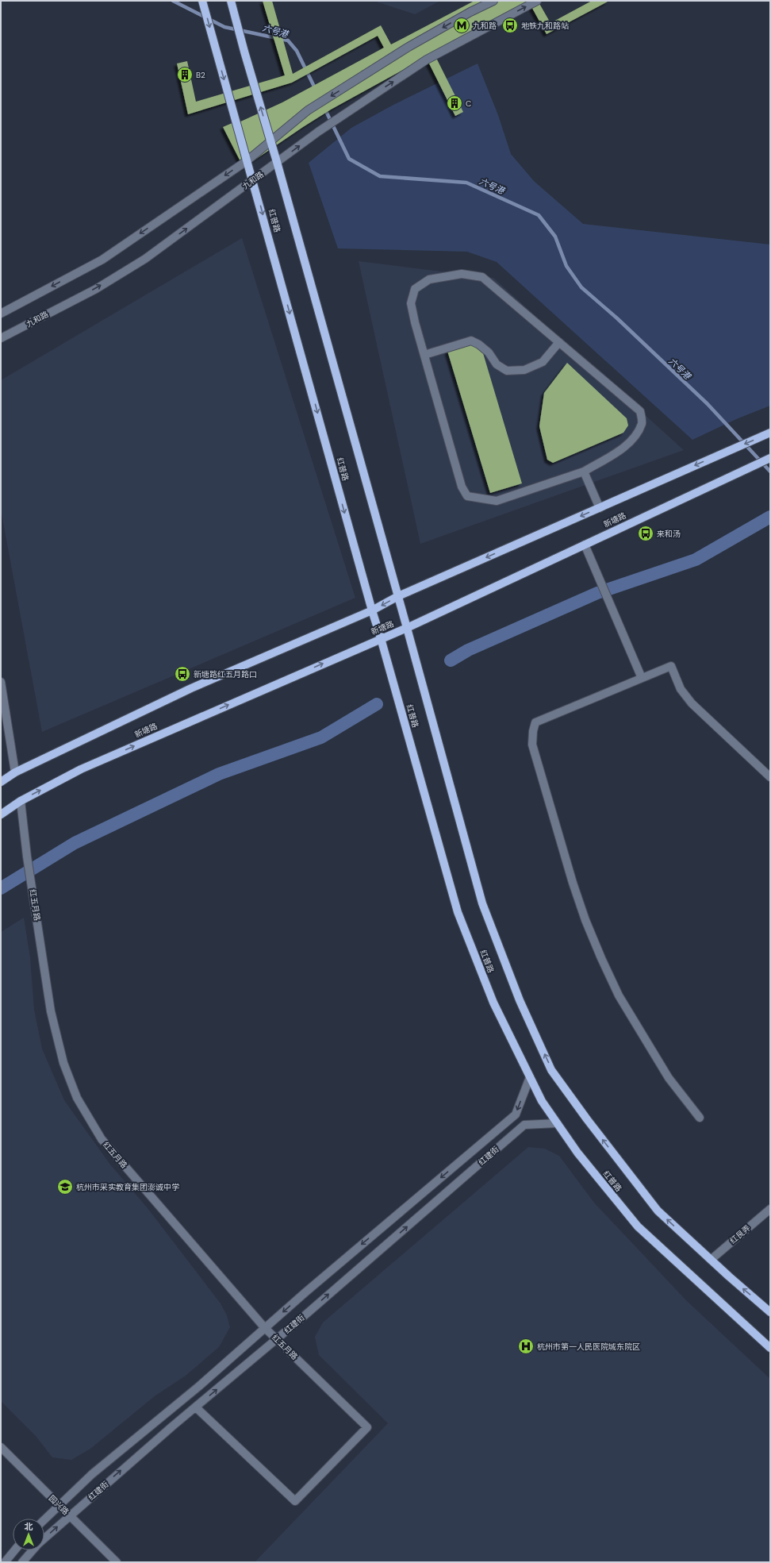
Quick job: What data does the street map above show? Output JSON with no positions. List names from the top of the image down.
{
  "streets": {
    "main road": ["红普路", "新塘路"],
    "street": [
      "九和路",
      "红五月路",
      "红建街",
      "红艮弄",
      "园兴路"
    ]
  },
  "crossings": [
    ["九和路", "红普路"],
    ["红普路", "新塘路"],
    ["红普路", "红建街"],
    ["红普路", "红艮弄"],
    ["新塘路", "红五月路"],
    ["红五月路", "红建街"],
    ["红建街", "园兴路"]
  ],
  "water": ["六号港"],
  "places": {
    "metro station": ["九和路"],
    "bus stop": ["地铁九和路站", "来和汤", "新塘路红五月路口"],
    "building": ["B2", "C"],
    "school or university": ["杭州市采实教育集团澎诚中学"],
    "hospital": ["杭州市第一人民医院城东院区"]
  },
  "north": "top"
}
